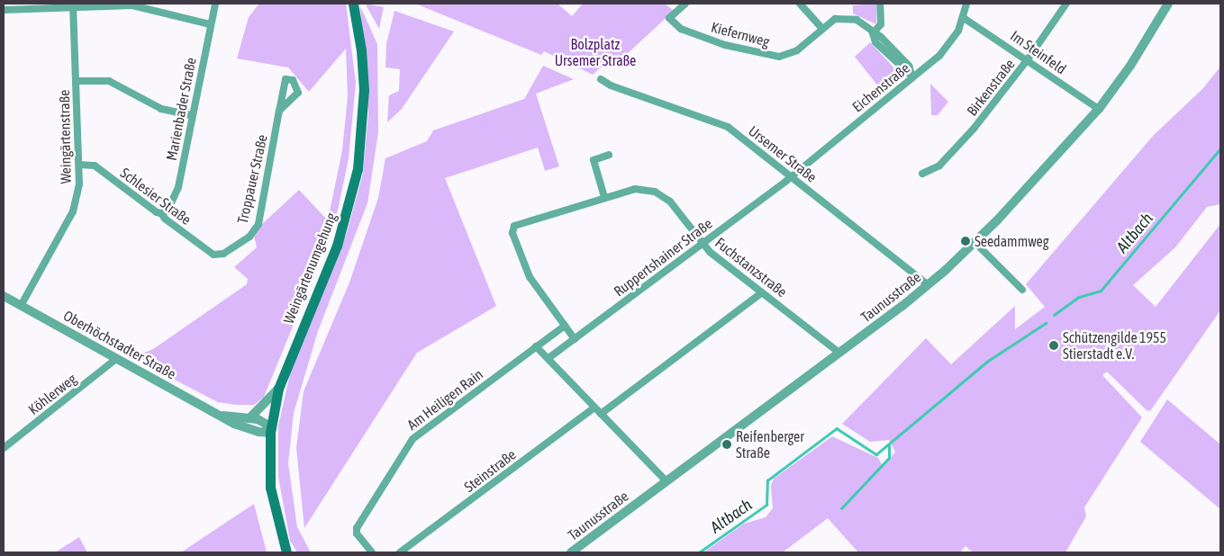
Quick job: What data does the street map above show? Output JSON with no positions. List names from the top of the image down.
{
  "streets": {
    "main road": ["Weingärtenumgehung"],
    "street": [
      "Kiefernweg",
      "Im Steinfeld",
      "Eichenstraße",
      "Birkenstraße",
      "Marienbader Straße",
      "Weingärtenstraße",
      "Ursemer Straße",
      "Troppauer Straße",
      "Schlesier Straße",
      "Ruppertshainer Straße",
      "Fuchstanzstraße",
      "Taunusstraße",
      "Oberhöchstadter Straße",
      "Köhlerweg",
      "Am Heiligen Rain",
      "Steinstraße"
    ]
  },
  "crossings": [
    ["Kiefernweg", "Eichenstraße"],
    ["Im Steinfeld", "Eichenstraße"],
    ["Im Steinfeld", "Birkenstraße"],
    ["Im Steinfeld", "Taunusstraße"],
    ["Eichenstraße", "Ursemer Straße"],
    ["Eichenstraße", "Ruppertshainer Straße"],
    ["Marienbader Straße", "Schlesier Straße"],
    ["Weingärtenstraße", "Schlesier Straße"],
    ["Weingärtenstraße", "Oberhöchstadter Straße"],
    ["Ursemer Straße", "Ruppertshainer Straße"],
    ["Ursemer Straße", "Taunusstraße"],
    ["Troppauer Straße", "Schlesier Straße"],
    ["Ruppertshainer Straße", "Fuchstanzstraße"],
    ["Fuchstanzstraße", "Taunusstraße"],
    ["Weingärtenumgehung", "Oberhöchstadter Straße"],
    ["Oberhöchstadter Straße", "Köhlerweg"]
  ],
  "water": ["Altbach"],
  "parks": ["Bolzplatz Ursemer Straße"],
  "places": ["Seedammweg", "Schützengilde 1955 Stierstadt e.V.", "Reifenberger Straße"]
}
